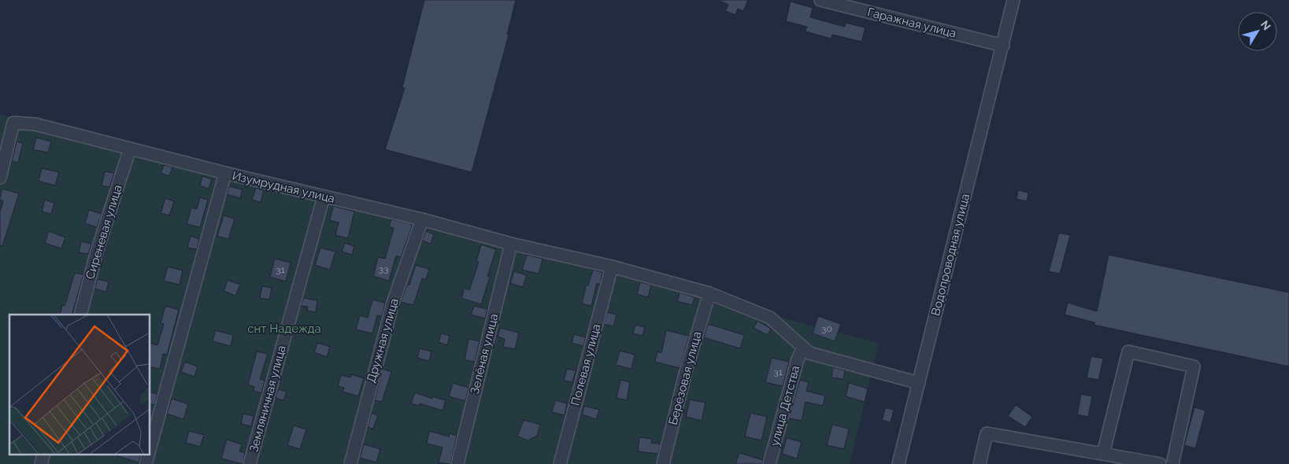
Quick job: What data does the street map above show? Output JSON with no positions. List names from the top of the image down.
{
  "streets": {
    "street": [
      "Гаражная улица",
      "Изумрудная улица",
      "Сиреневая улица",
      "Водопроводная улица",
      "Дружная улица",
      "Зелёная улица",
      "Полевая улица",
      "Берёзовая улица",
      "Земляничная улица",
      "улица Детства"
    ]
  },
  "crossings": [
    ["Гаражная улица", "Водопроводная улица"],
    ["Изумрудная улица", "Водопроводная улица"],
    ["Изумрудная улица", "Дружная улица"],
    ["Изумрудная улица", "Зелёная улица"],
    ["Изумрудная улица", "Полевая улица"],
    ["Изумрудная улица", "Берёзовая улица"],
    ["Изумрудная улица", "Земляничная улица"],
    ["Изумрудная улица", "улица Детства"]
  ],
  "parks": ["снт Надежда"],
  "house_numbers": [
    "33",
    "31",
    "30",
    "31"
  ],
  "north": "top right"
}
